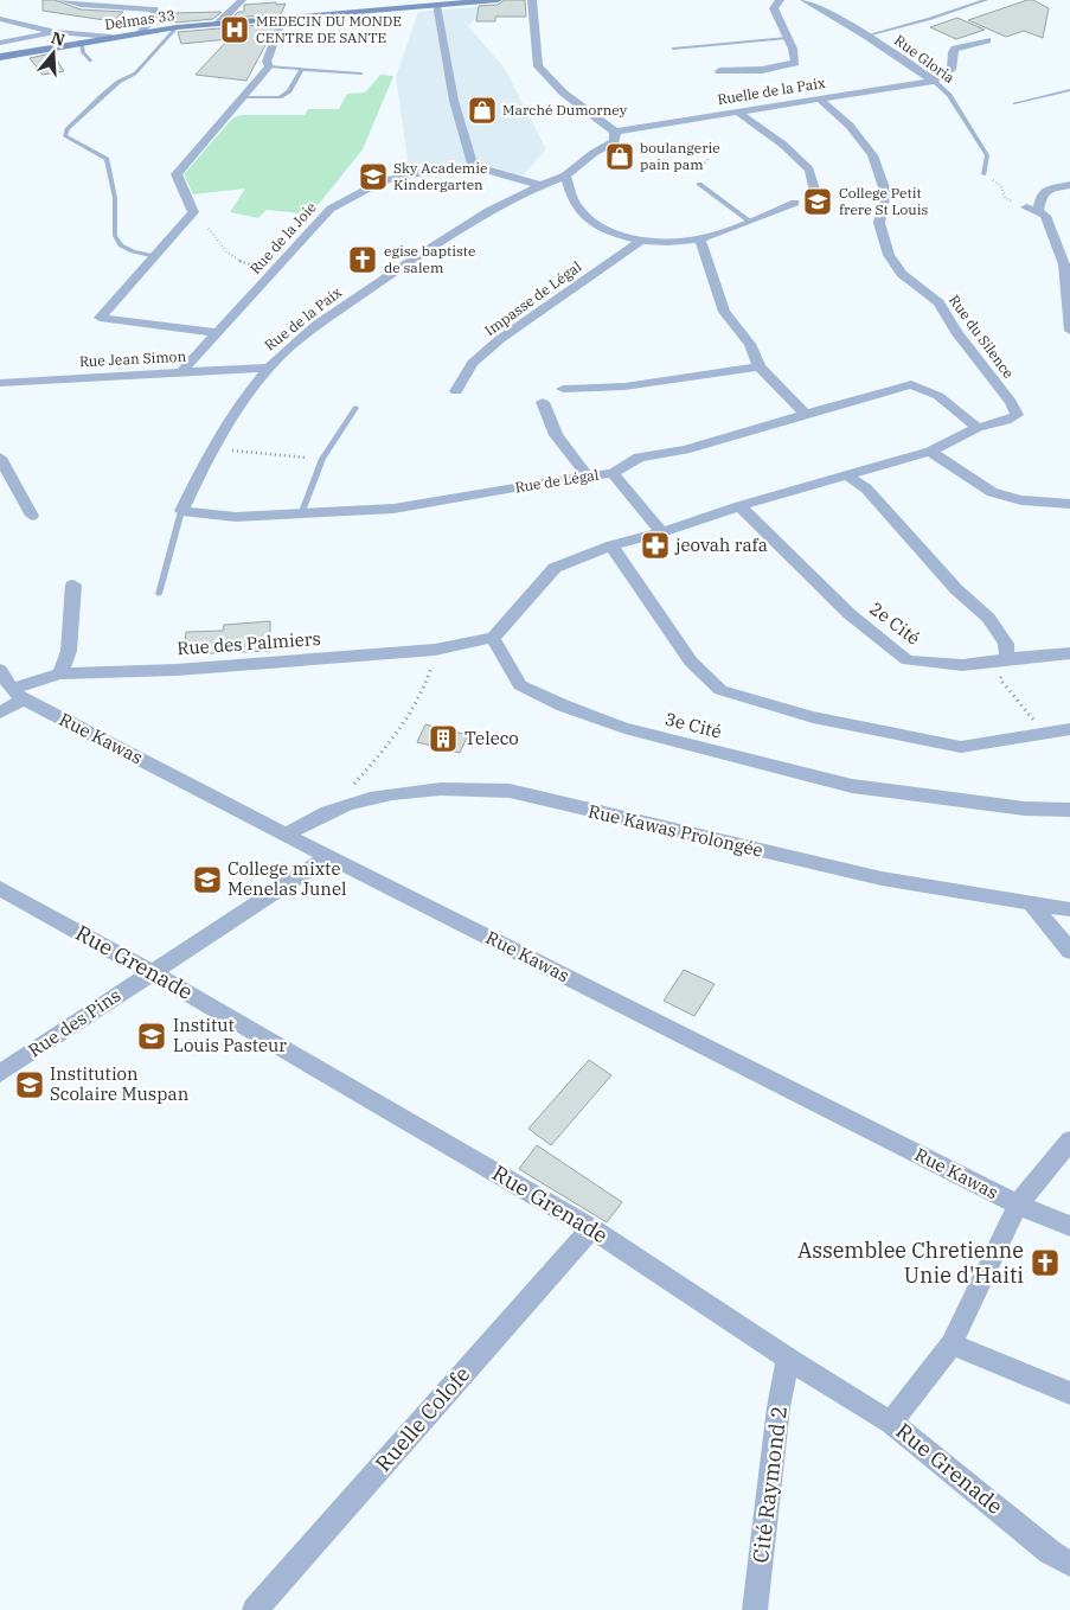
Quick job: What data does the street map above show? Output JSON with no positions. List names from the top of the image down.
{
  "streets": {
    "main road": ["Delmas 33"],
    "street": [
      "Rue Gloria",
      "Ruelle de la Paix",
      "Rue de la Joie",
      "Impasse de Légal",
      "Rue de la Paix",
      "Rue du Silence",
      "Rue Jean Simon",
      "Rue de Légal",
      "2e Cité",
      "Rue des Palmiers",
      "3e Cité",
      "Rue Kawas",
      "Rue Kawas Prolongée",
      "Rue Grenade",
      "Rue des Pins",
      "Ruelle Colofe",
      "Cité Raymond 2"
    ]
  },
  "crossings": [
    ["Rue Gloria", "Ruelle de la Paix"],
    ["Ruelle de la Paix", "Rue de la Paix"],
    ["Ruelle de la Paix", "Rue du Silence"],
    ["Rue de la Joie", "Rue de la Paix"],
    ["Rue de la Joie", "Rue Jean Simon"],
    ["Rue de la Paix", "Rue Jean Simon"],
    ["Rue de la Paix", "Rue de Légal"],
    ["Rue du Silence", "Rue de Légal"],
    ["Rue des Palmiers", "3e Cité"],
    ["Rue des Palmiers", "Rue Kawas"],
    ["Rue Kawas", "Rue Kawas Prolongée"],
    ["Rue Kawas", "Rue des Pins"],
    ["Rue Grenade", "Rue des Pins"],
    ["Rue Grenade", "Ruelle Colofe"],
    ["Rue Grenade", "Cité Raymond 2"]
  ],
  "places": {
    "hospital": ["MEDECIN DU MONDE CENTRE DE SANTE"],
    "shop": ["Marché Dumorney", "boulangerie pain pam"],
    "school or university": [
      "Sky Academie Kindergarten",
      "College Petit frere St Louis",
      "College mixte Menelas Junel",
      "Institut Louis Pasteur",
      "Institution Scolaire Muspan"
    ],
    "church": ["egise baptiste de salem", "Assemblee Chretienne Unie d'Haiti"],
    "pharmacy": ["jeovah rafa"],
    "building": ["Teleco"]
  },
  "north": "top"
}
